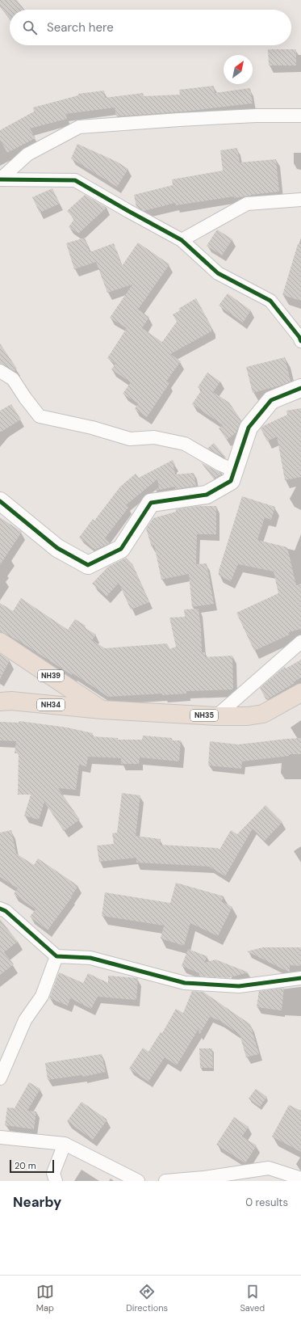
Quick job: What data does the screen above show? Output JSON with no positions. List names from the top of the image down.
{
  "streets": {
    "highway": ["NH39", "NH34", "NH35"]
  },
  "crossings": [
    ["NH39", "NH34"],
    ["NH39", "NH35"],
    ["NH34", "NH35"]
  ],
  "scale_bar": "20 m",
  "north": "top right",
  "page": {
    "search": "Search here",
    "scale": "20 m",
    "heading": ["Nearby", "0 results"],
    "nav": ["Map", "Directions", "Saved"]
  }
}
